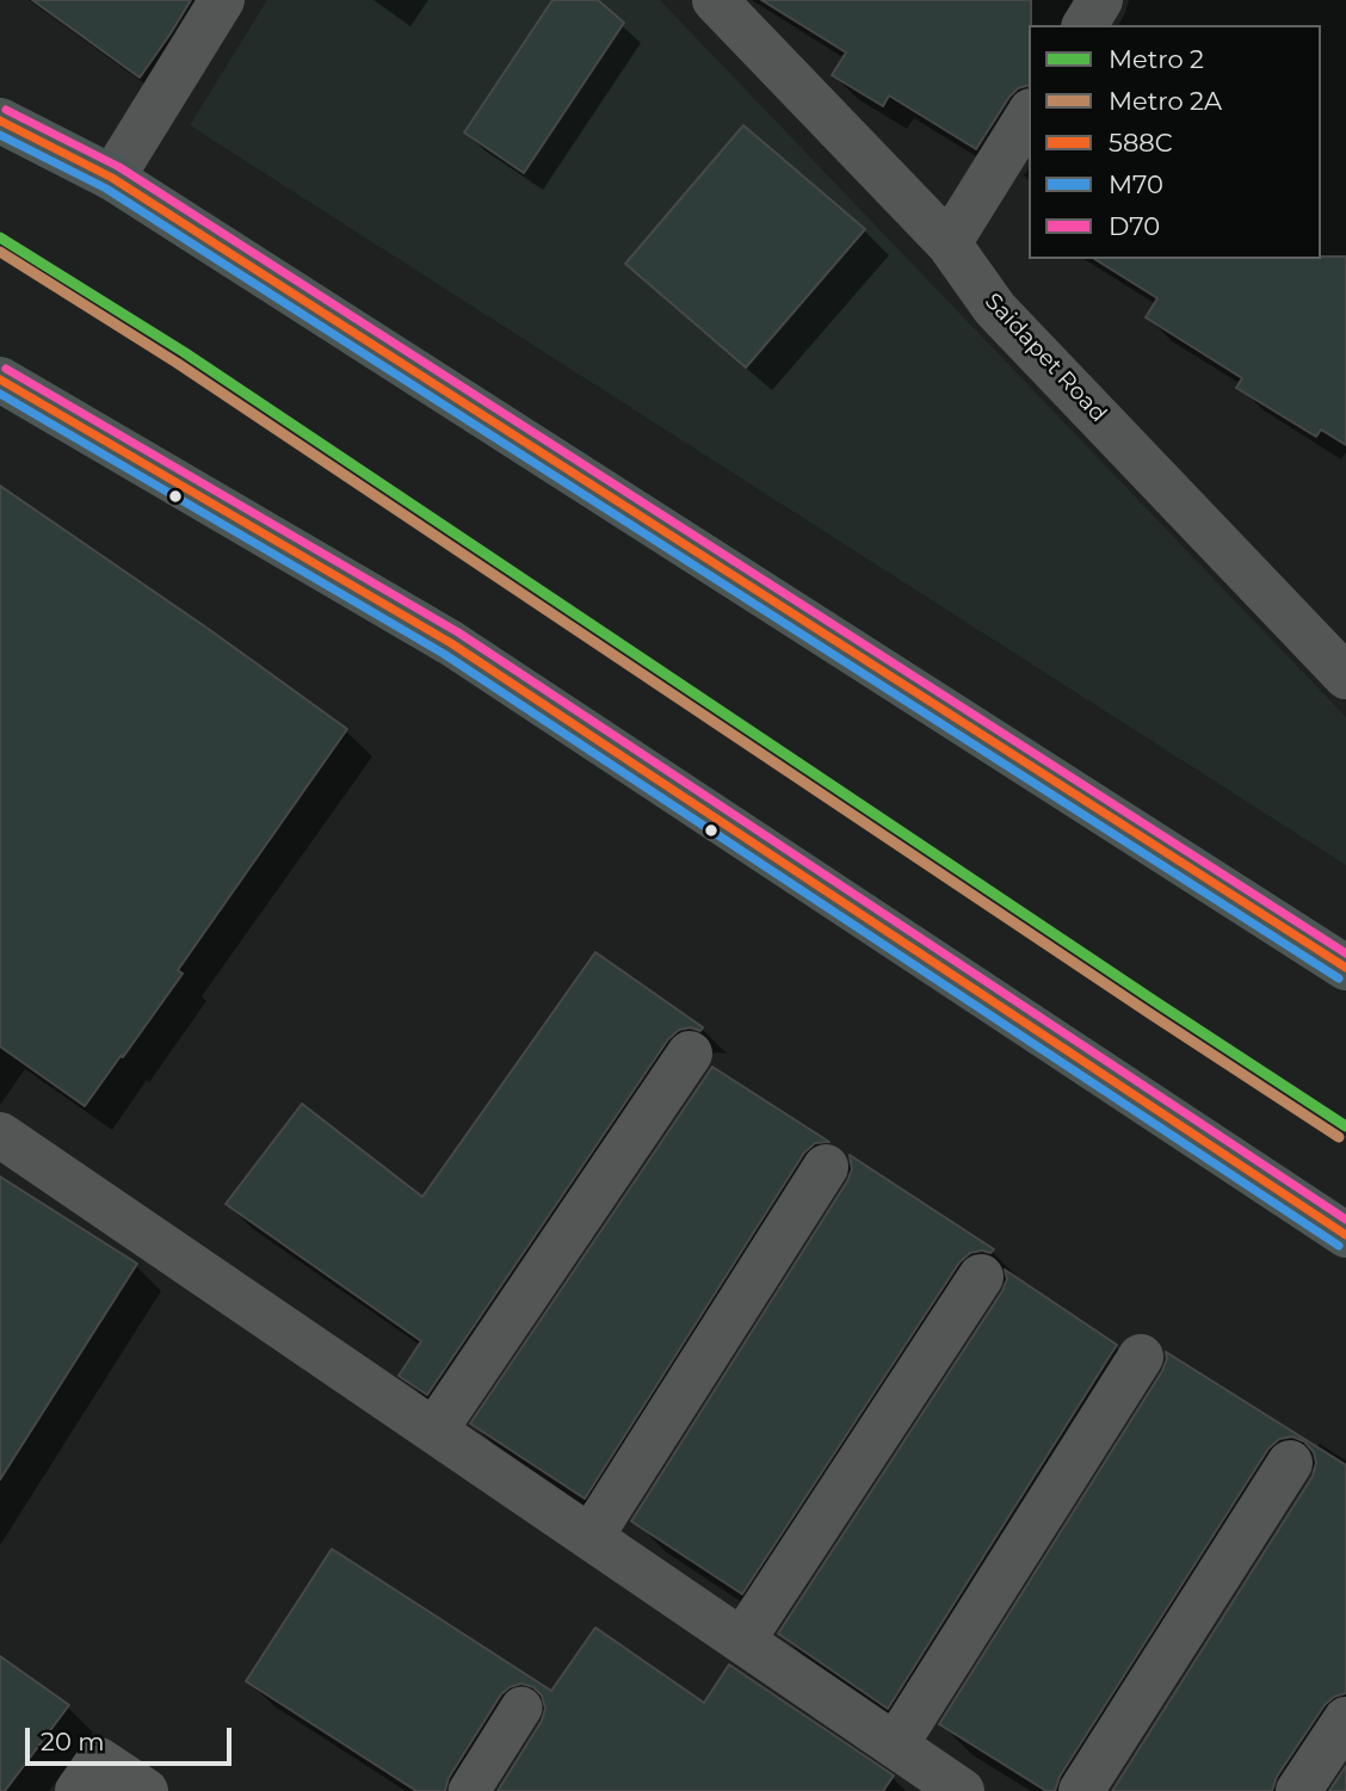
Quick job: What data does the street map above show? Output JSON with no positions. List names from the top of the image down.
{
  "streets": {
    "street": ["Saidapet Road"]
  },
  "lines": [
    "transit line D70",
    "transit line 588C",
    "transit line M70",
    "metro line 2",
    "metro line 2A"
  ],
  "legend": [
    "Metro 2",
    "Metro 2A",
    "588C",
    "M70",
    "D70"
  ],
  "scale_bar": "20 m"
}
